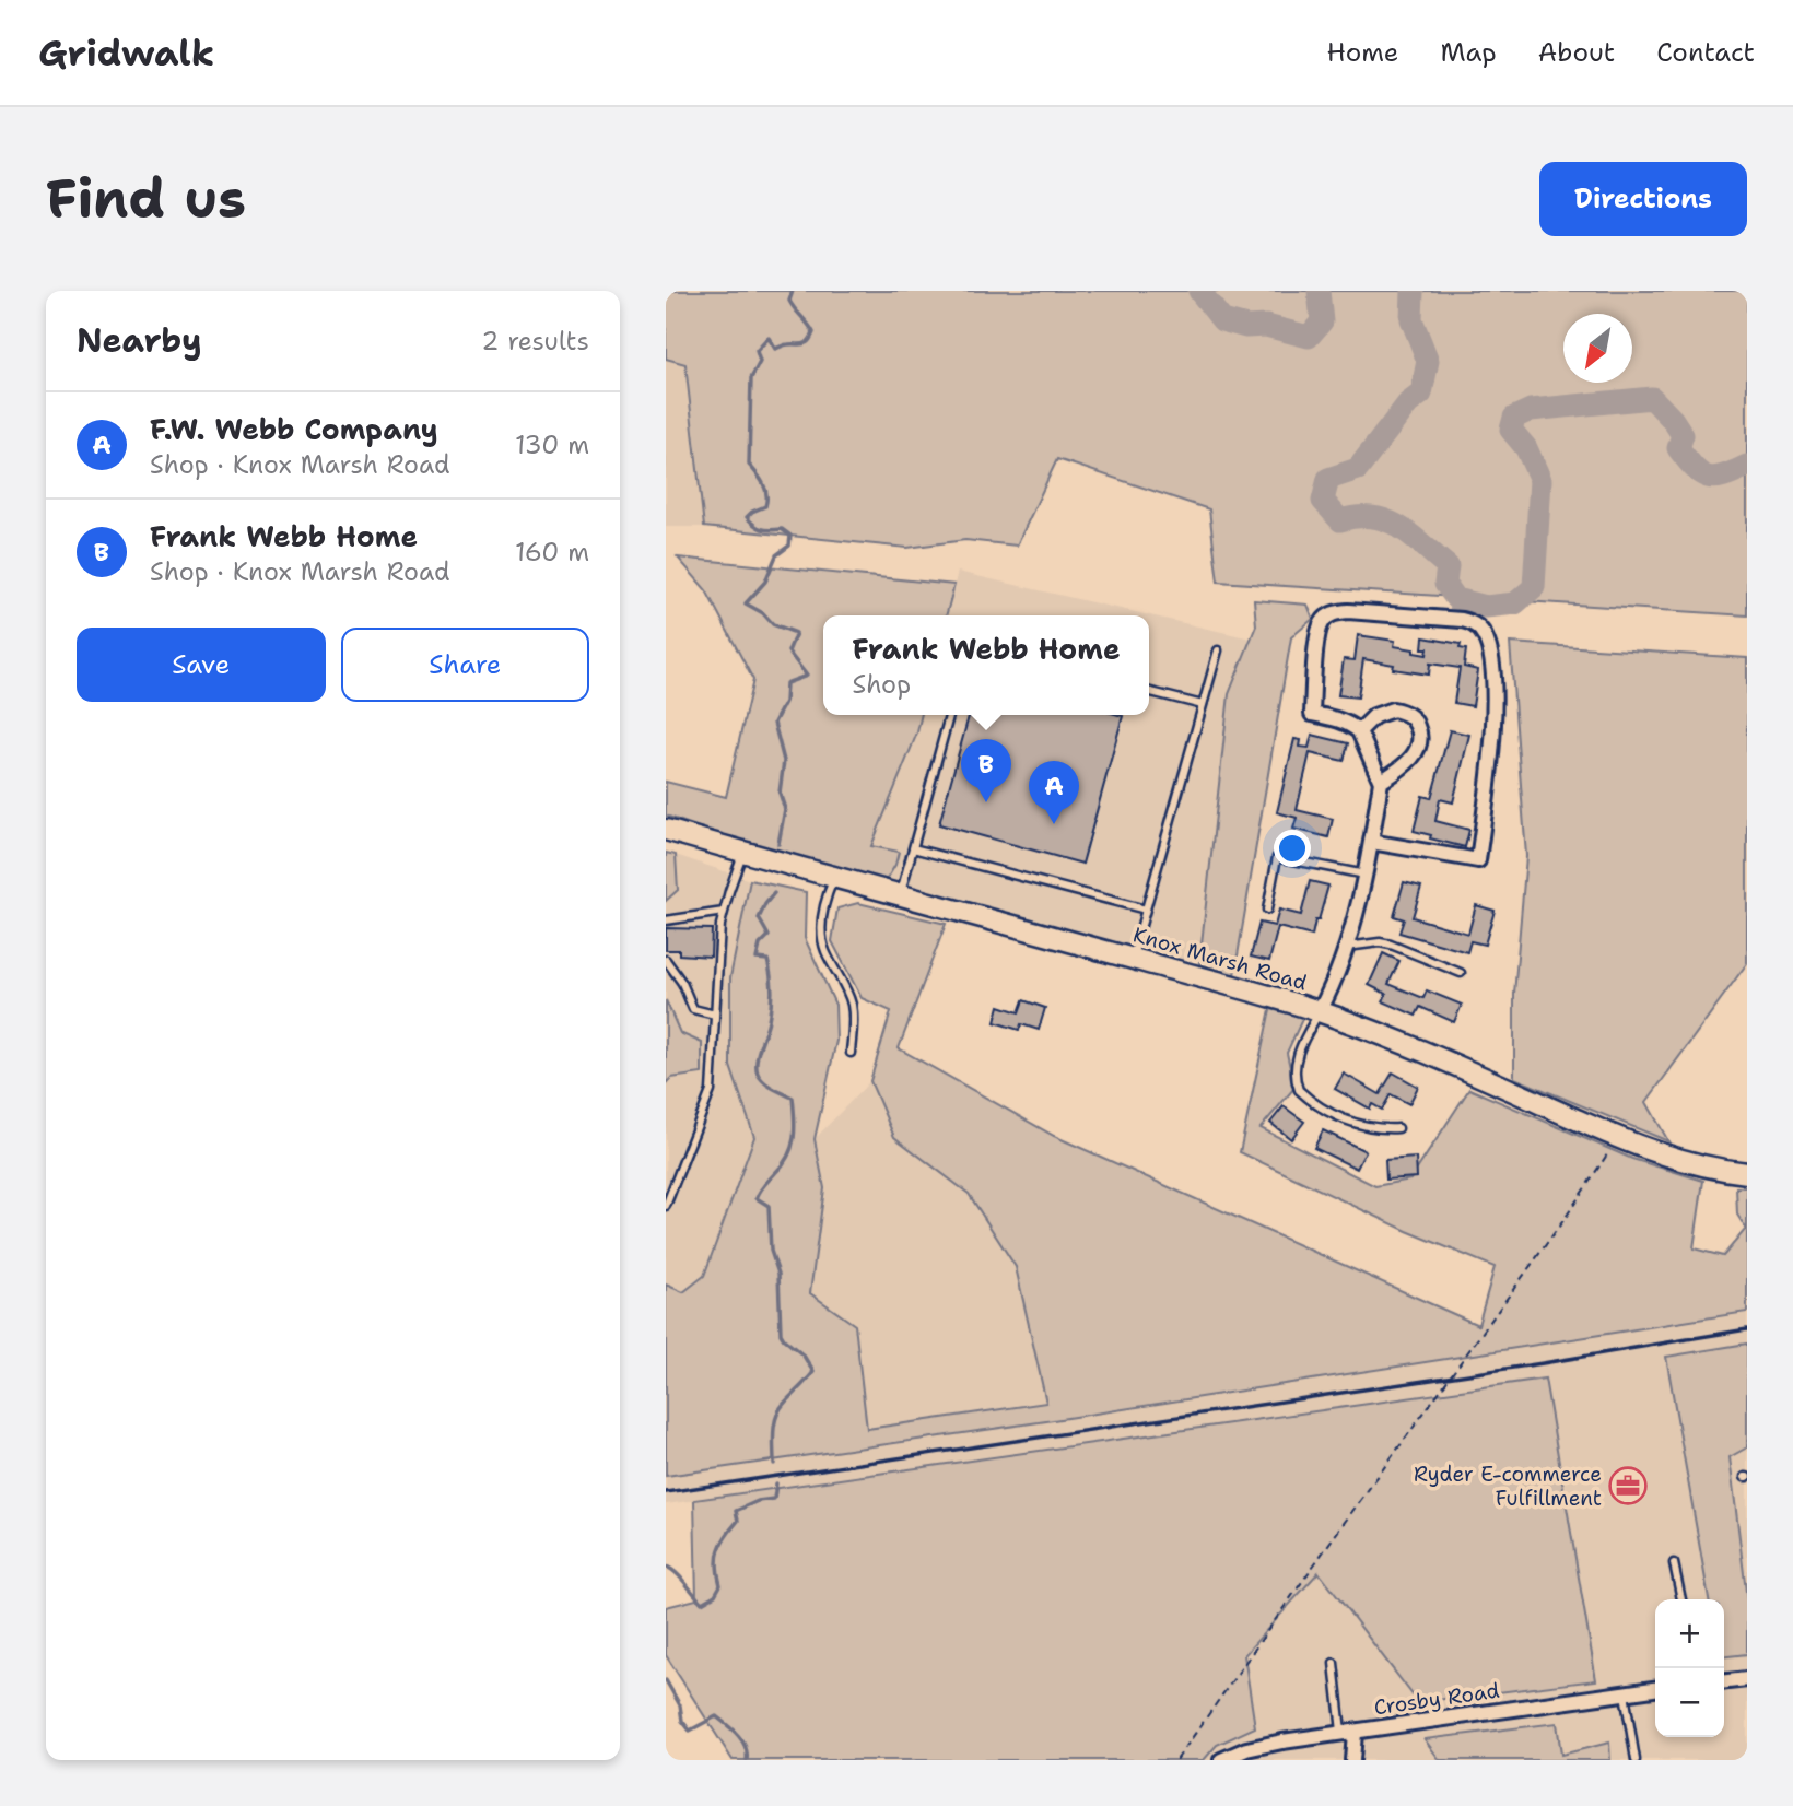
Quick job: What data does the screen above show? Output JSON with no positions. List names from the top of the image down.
{
  "streets": {
    "main road": ["Knox Marsh Road"],
    "street": ["Crosby Road"]
  },
  "places": {
    "office": ["Ryder E-commerce Fulfillment"]
  },
  "north": "bottom left",
  "page": {
    "header": "Gridwalk",
    "nav": [
      "Home",
      "Map",
      "About",
      "Contact"
    ],
    "buttons": [
      "Directions",
      ["Save", "Share"]
    ],
    "title": "Find us",
    "heading": ["Nearby", "2 results"],
    "list": [
      {
        "mark": "A",
        "name": "F.W. Webb Company",
        "note": "Shop · Knox Marsh Road",
        "value": "130 m"
      },
      {
        "mark": "B",
        "name": "Frank Webb Home",
        "note": "Shop · Knox Marsh Road",
        "value": "160 m"
      }
    ],
    "popup": ["Frank Webb Home", "Shop"],
    "pins": ["B", "A"],
    "map_buttons": ["+", "−"]
  }
}
